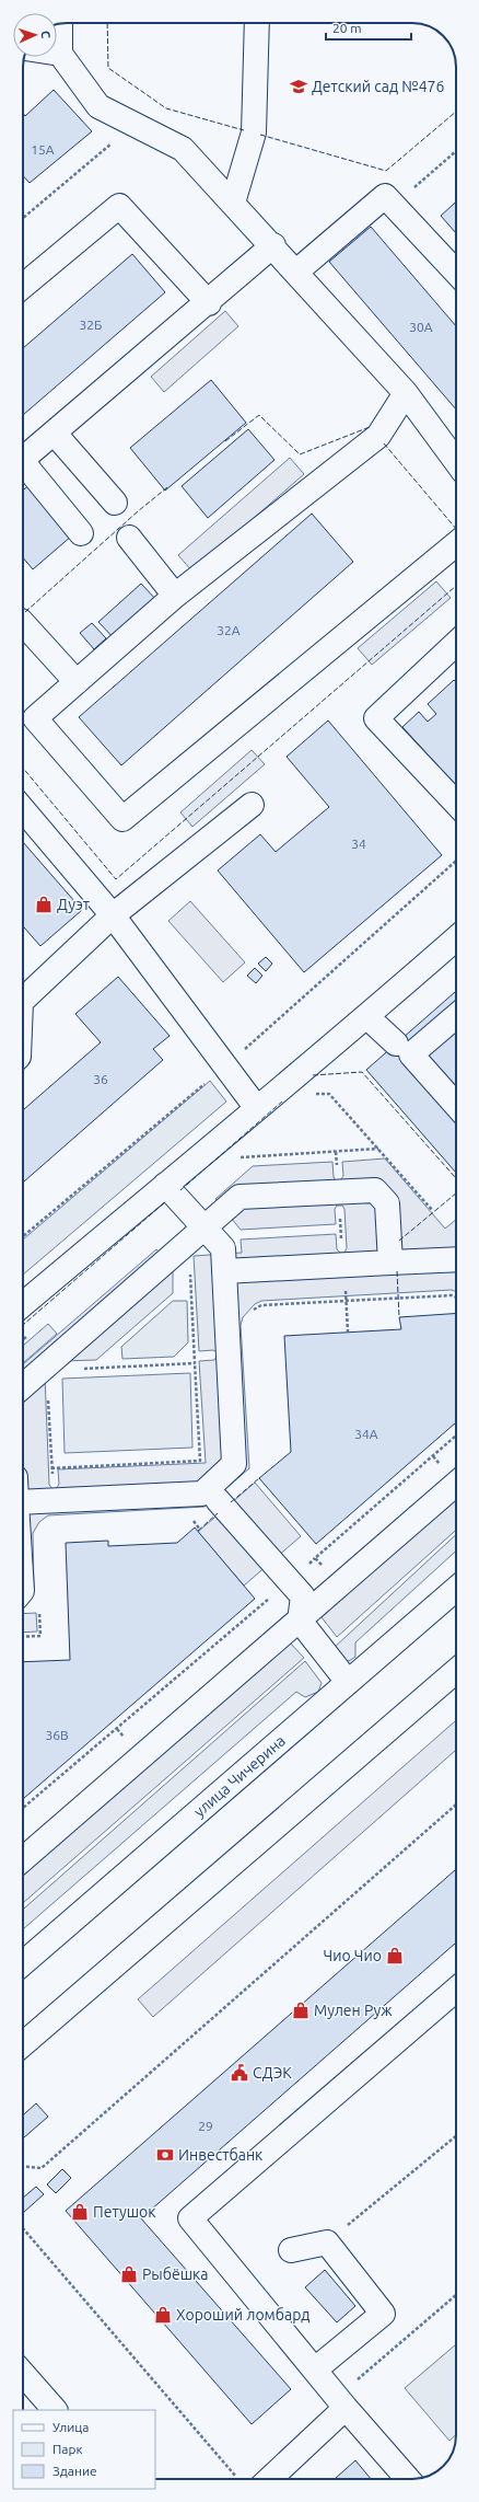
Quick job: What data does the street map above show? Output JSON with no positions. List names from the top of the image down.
{
  "streets": {
    "main road": ["улица Чичерина"]
  },
  "places": {
    "school or university": ["Детский сад №476"],
    "shop": [
      "Дуэт",
      "Чио Чио",
      "Мулен Руж",
      "Петушок",
      "Рыбёшка",
      "Хороший ломбард"
    ],
    "public building": ["СДЭК"],
    "bank": ["Инвестбанк"]
  },
  "house_numbers": [
    "15А",
    "32Б",
    "30А",
    "32А",
    "34",
    "36",
    "34А",
    "36В",
    "29"
  ],
  "legend": ["Улица", "Парк", "Здание"],
  "scale_bar": "20 m",
  "north": "right"
}
